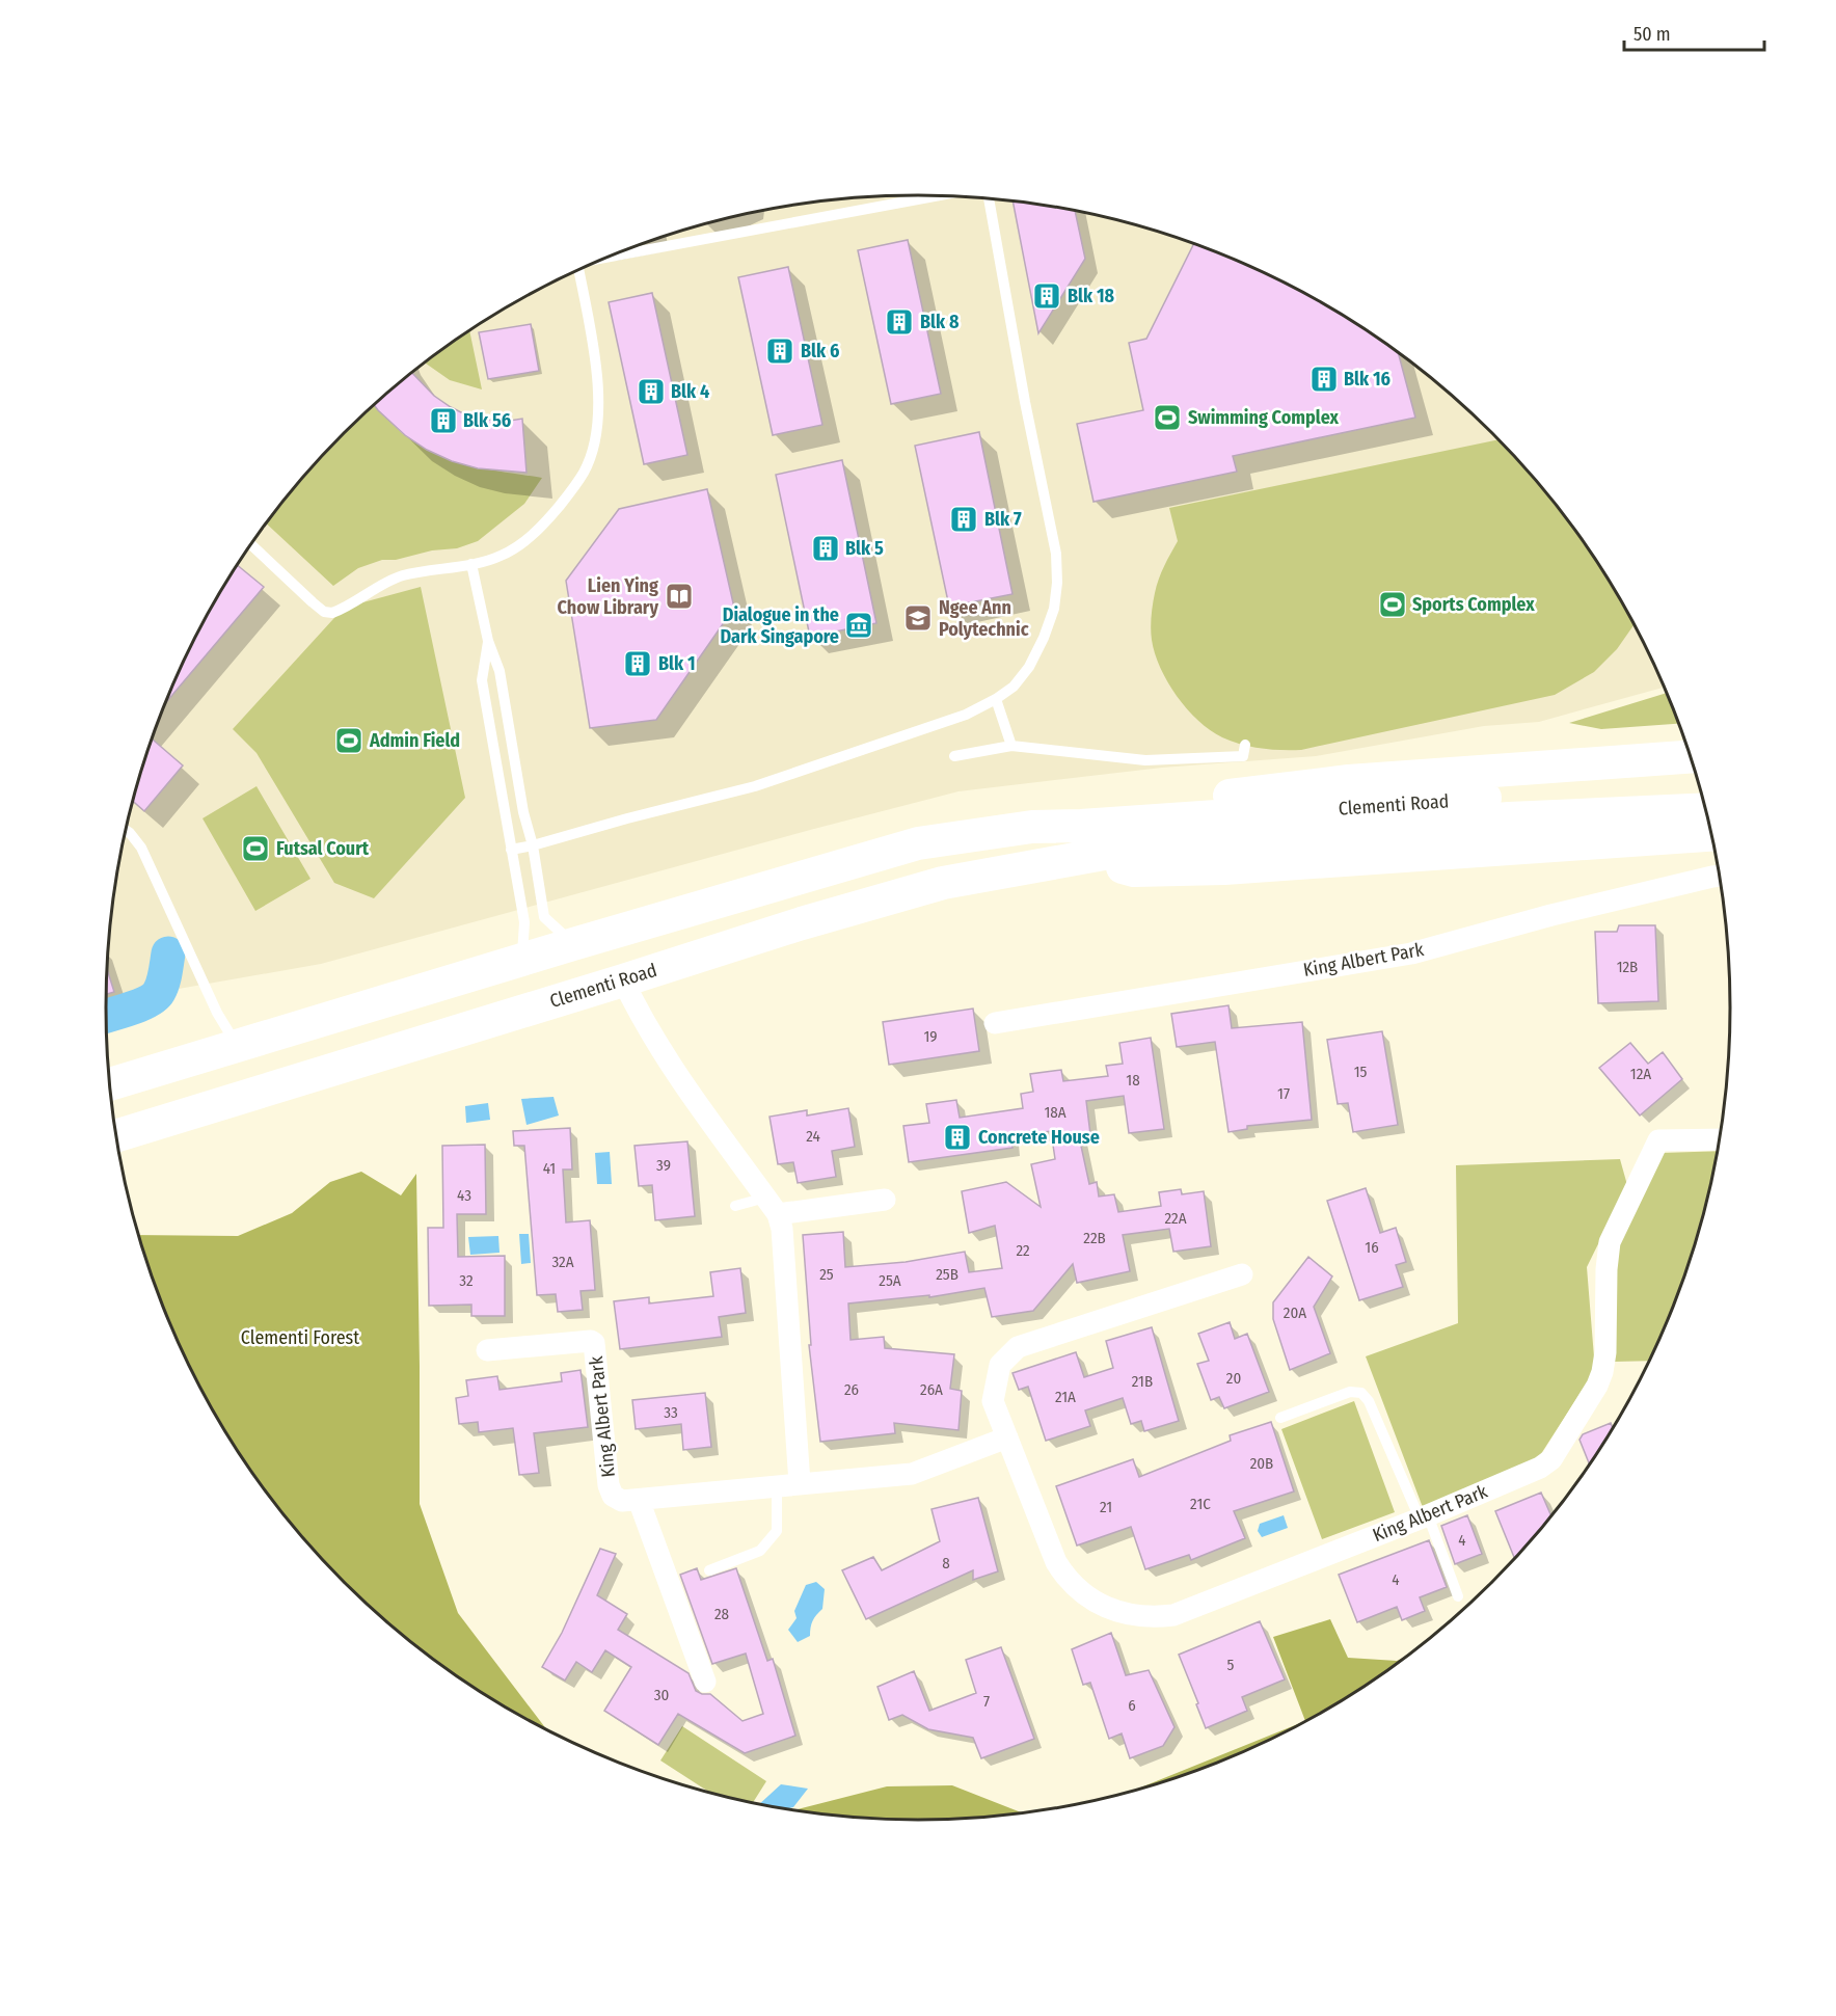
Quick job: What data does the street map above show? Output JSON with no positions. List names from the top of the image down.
{
  "streets": {
    "main road": ["Clementi Road"],
    "street": ["King Albert Park"]
  },
  "parks": ["Clementi Forest"],
  "places": {
    "building": [
      "Blk 18",
      "Blk 8",
      "Blk 6",
      "Blk 16",
      "Blk 4",
      "Blk 56",
      "Blk 7",
      "Blk 5",
      "Blk 1",
      "Concrete House"
    ],
    "sports": [
      "Swimming Complex",
      "Sports Complex",
      "Admin Field",
      "Futsal Court"
    ],
    "library": ["Lien Ying Chow Library"],
    "school or university": ["Ngee Ann Polytechnic"],
    "museum": ["Dialogue in the Dark Singapore"]
  },
  "house_numbers": [
    "12B",
    "19",
    "15",
    "12A",
    "18",
    "17",
    "18A",
    "24",
    "39",
    "41",
    "43",
    "22A",
    "22B",
    "16",
    "22",
    "32A",
    "25",
    "25B",
    "32",
    "25A",
    "20A",
    "20",
    "21B",
    "26",
    "26A",
    "21A",
    "33",
    "20B",
    "21C",
    "21",
    "4",
    "8",
    "4",
    "28",
    "5",
    "30",
    "7",
    "6"
  ],
  "scale_bar": "50 m"
}
